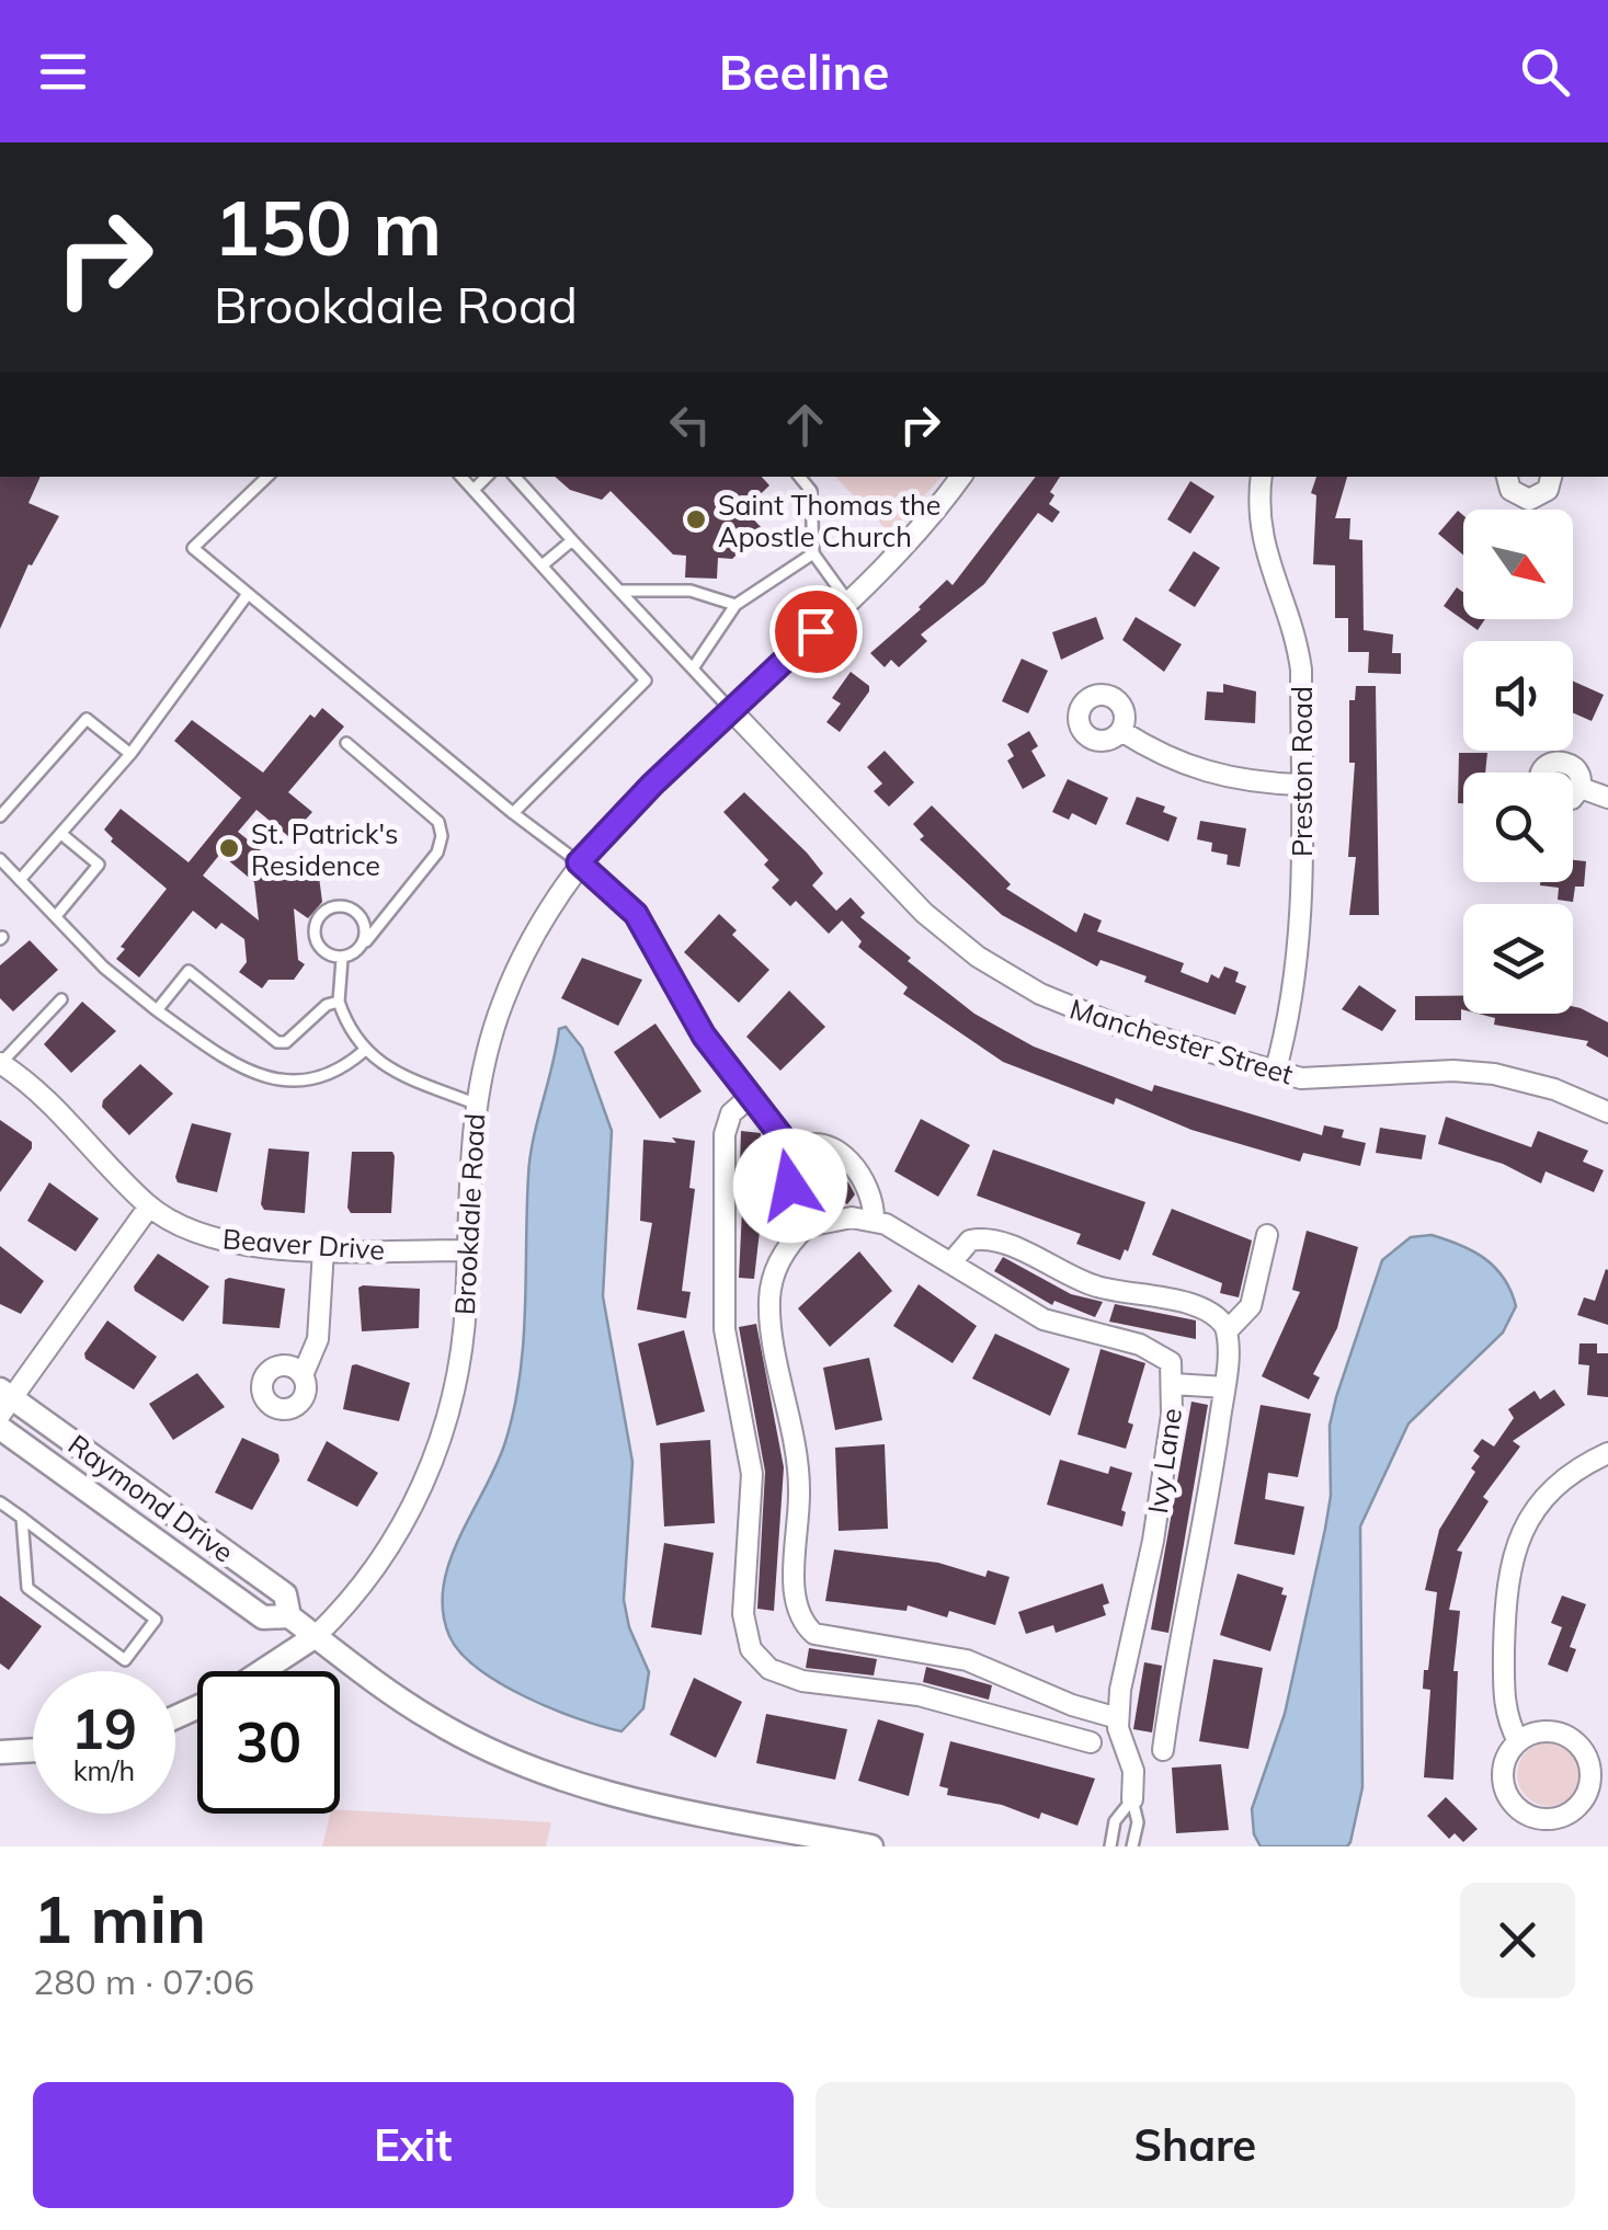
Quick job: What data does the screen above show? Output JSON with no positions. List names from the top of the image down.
{
  "streets": {
    "street": [
      "Preston Road",
      "Manchester Street",
      "Brookdale Road",
      "Beaver Drive",
      "Ivy Lane",
      "Raymond Drive"
    ]
  },
  "crossings": [
    ["Preston Road", "Manchester Street"],
    ["Manchester Street", "Brookdale Road"],
    ["Brookdale Road", "Beaver Drive"],
    ["Brookdale Road", "Raymond Drive"]
  ],
  "places": ["Saint Thomas the Apostle Church", "St. Patrick's Residence"],
  "north": "bottom right",
  "page": {
    "header": "Beeline",
    "turn": ["150 m", "Brookdale Road"],
    "speed": "19 km/h",
    "limit": "30",
    "heading": ["1 min", "280 m · 07:06"],
    "buttons": ["Exit", "Share"]
  }
}
